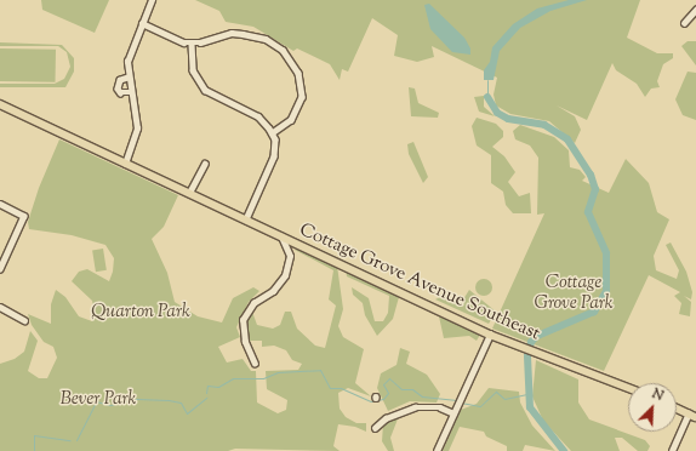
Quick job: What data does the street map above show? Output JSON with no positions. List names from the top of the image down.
{
  "streets": {
    "main road": ["Cottage Grove Avenue Southeast"]
  },
  "parks": ["Cottage Grove Park", "Quarton Park", "Bever Park"],
  "north": "top right"
}
